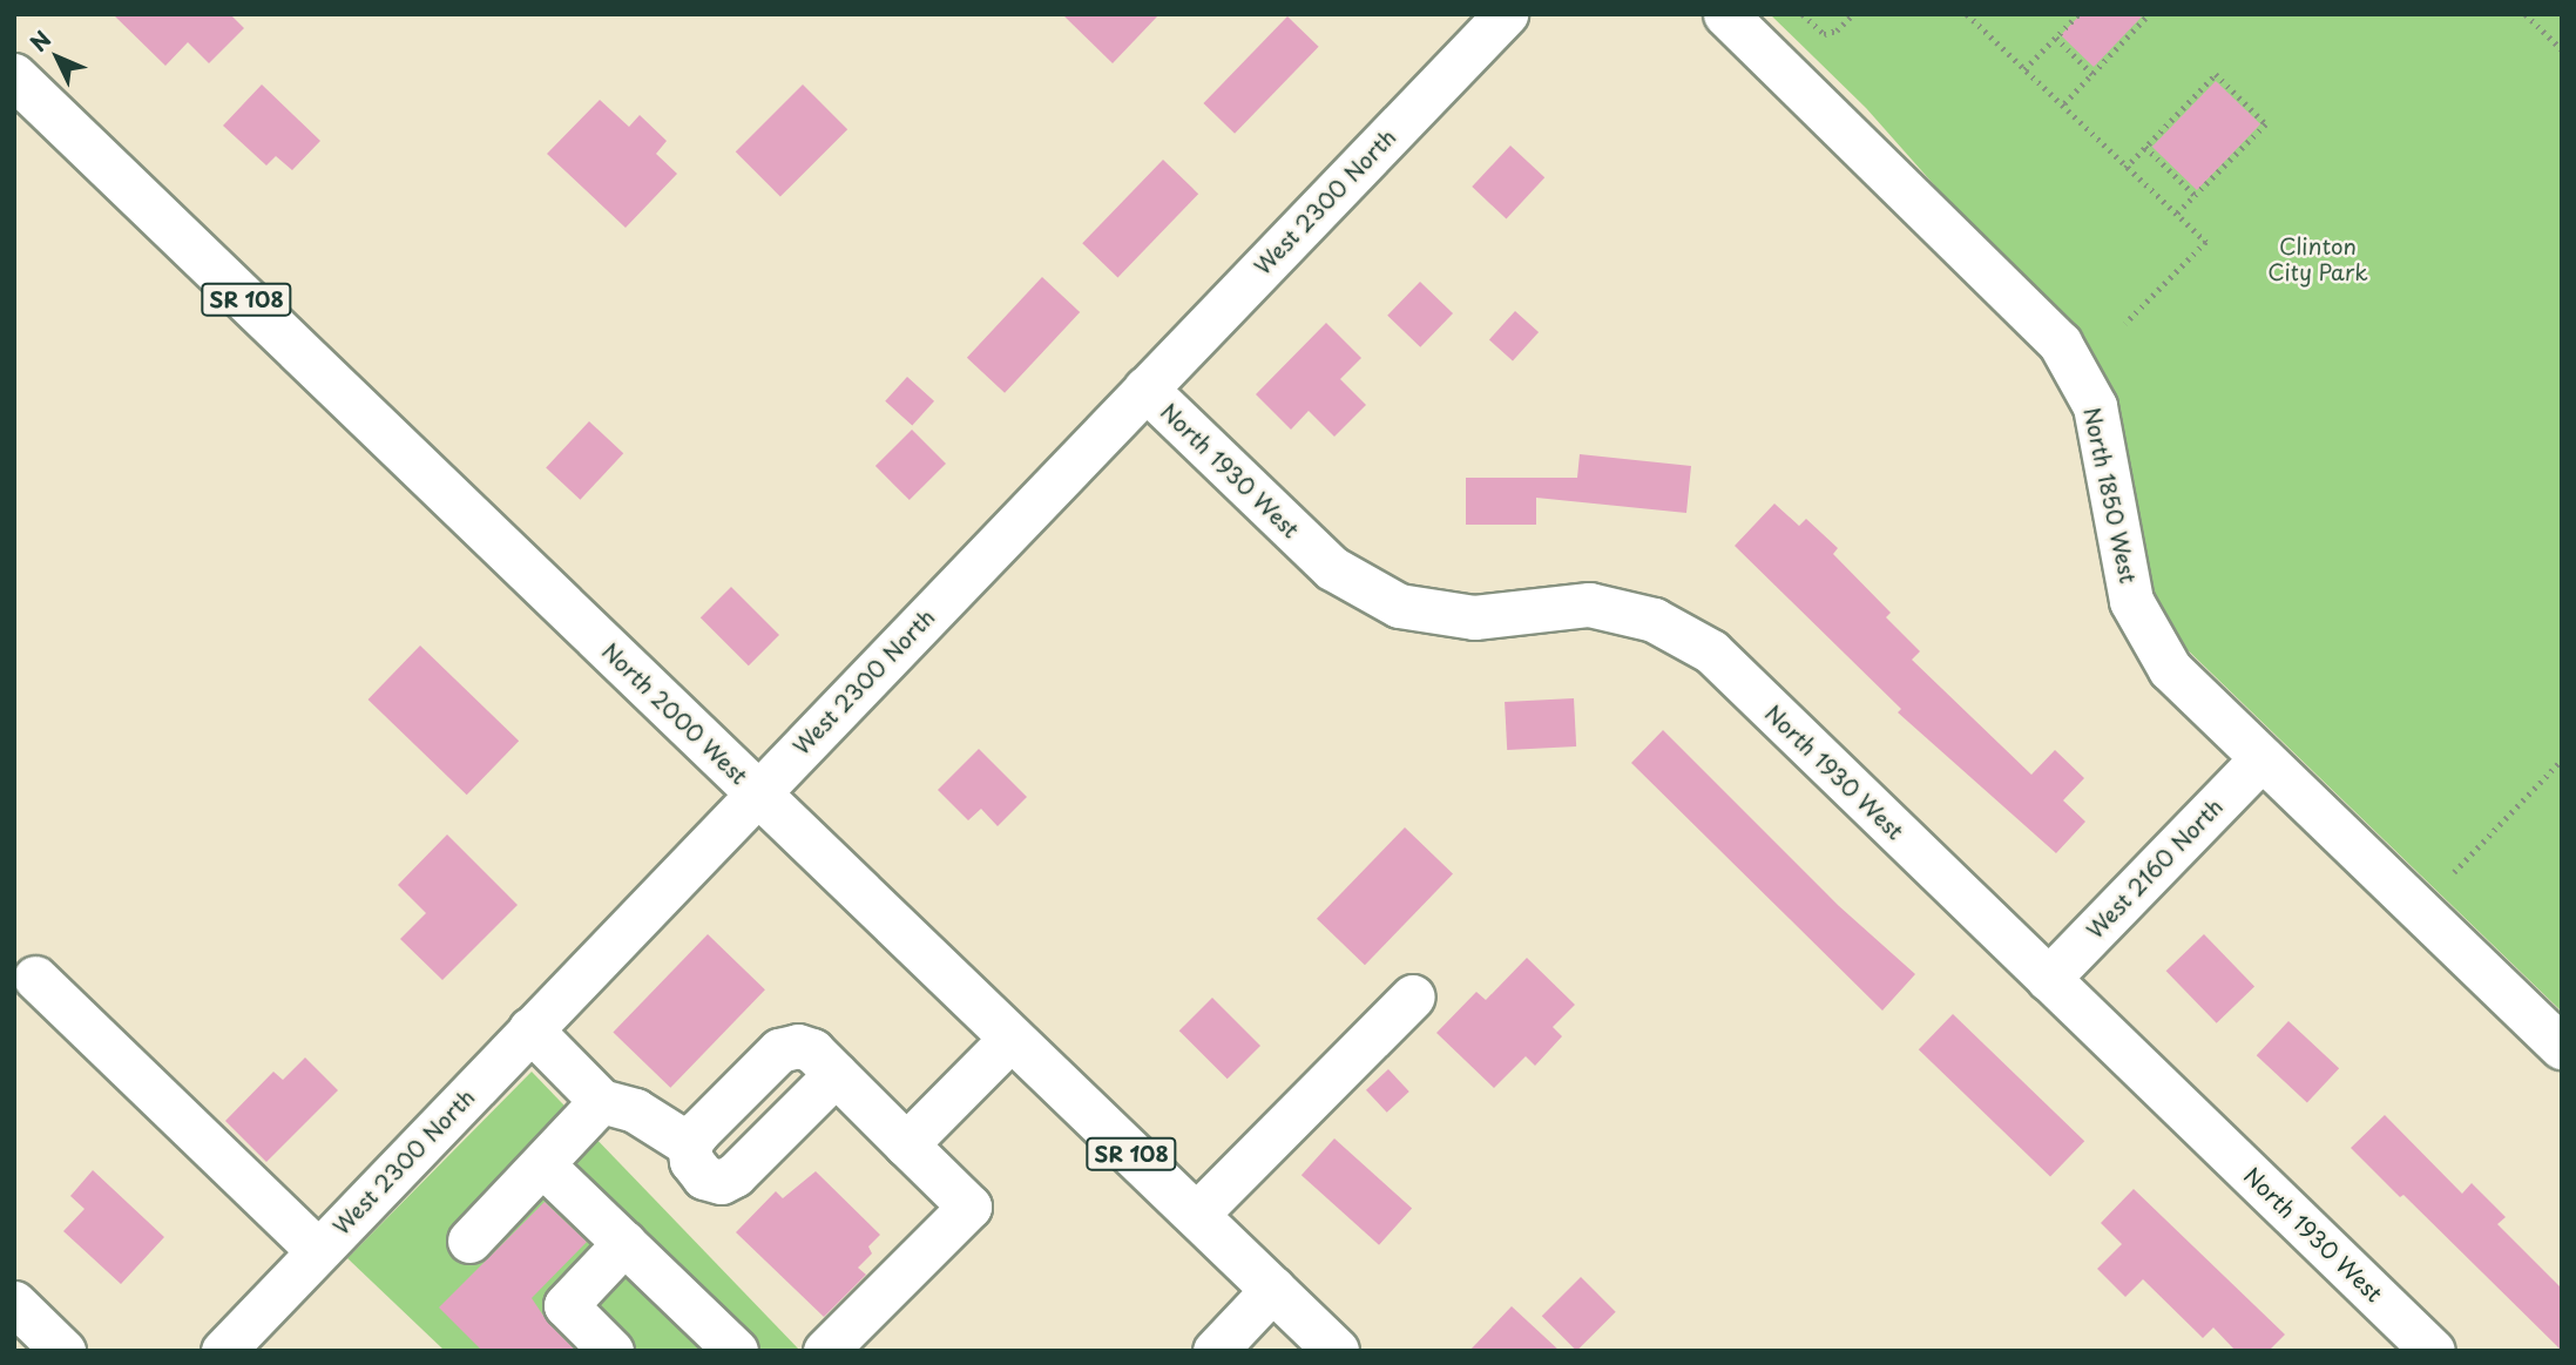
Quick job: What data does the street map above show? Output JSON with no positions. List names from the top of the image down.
{
  "streets": {
    "main road": ["SR 108", "North 2000 West"],
    "street": [
      "West 2300 North",
      "North 1930 West",
      "North 1850 West",
      "West 2160 North"
    ]
  },
  "crossings": [
    ["West 2300 North", "North 1930 West"],
    ["West 2300 North", "North 2000 West"],
    ["North 1930 West", "West 2160 North"],
    ["North 1850 West", "West 2160 North"]
  ],
  "parks": ["Clinton City Park"],
  "north": "top left"
}
